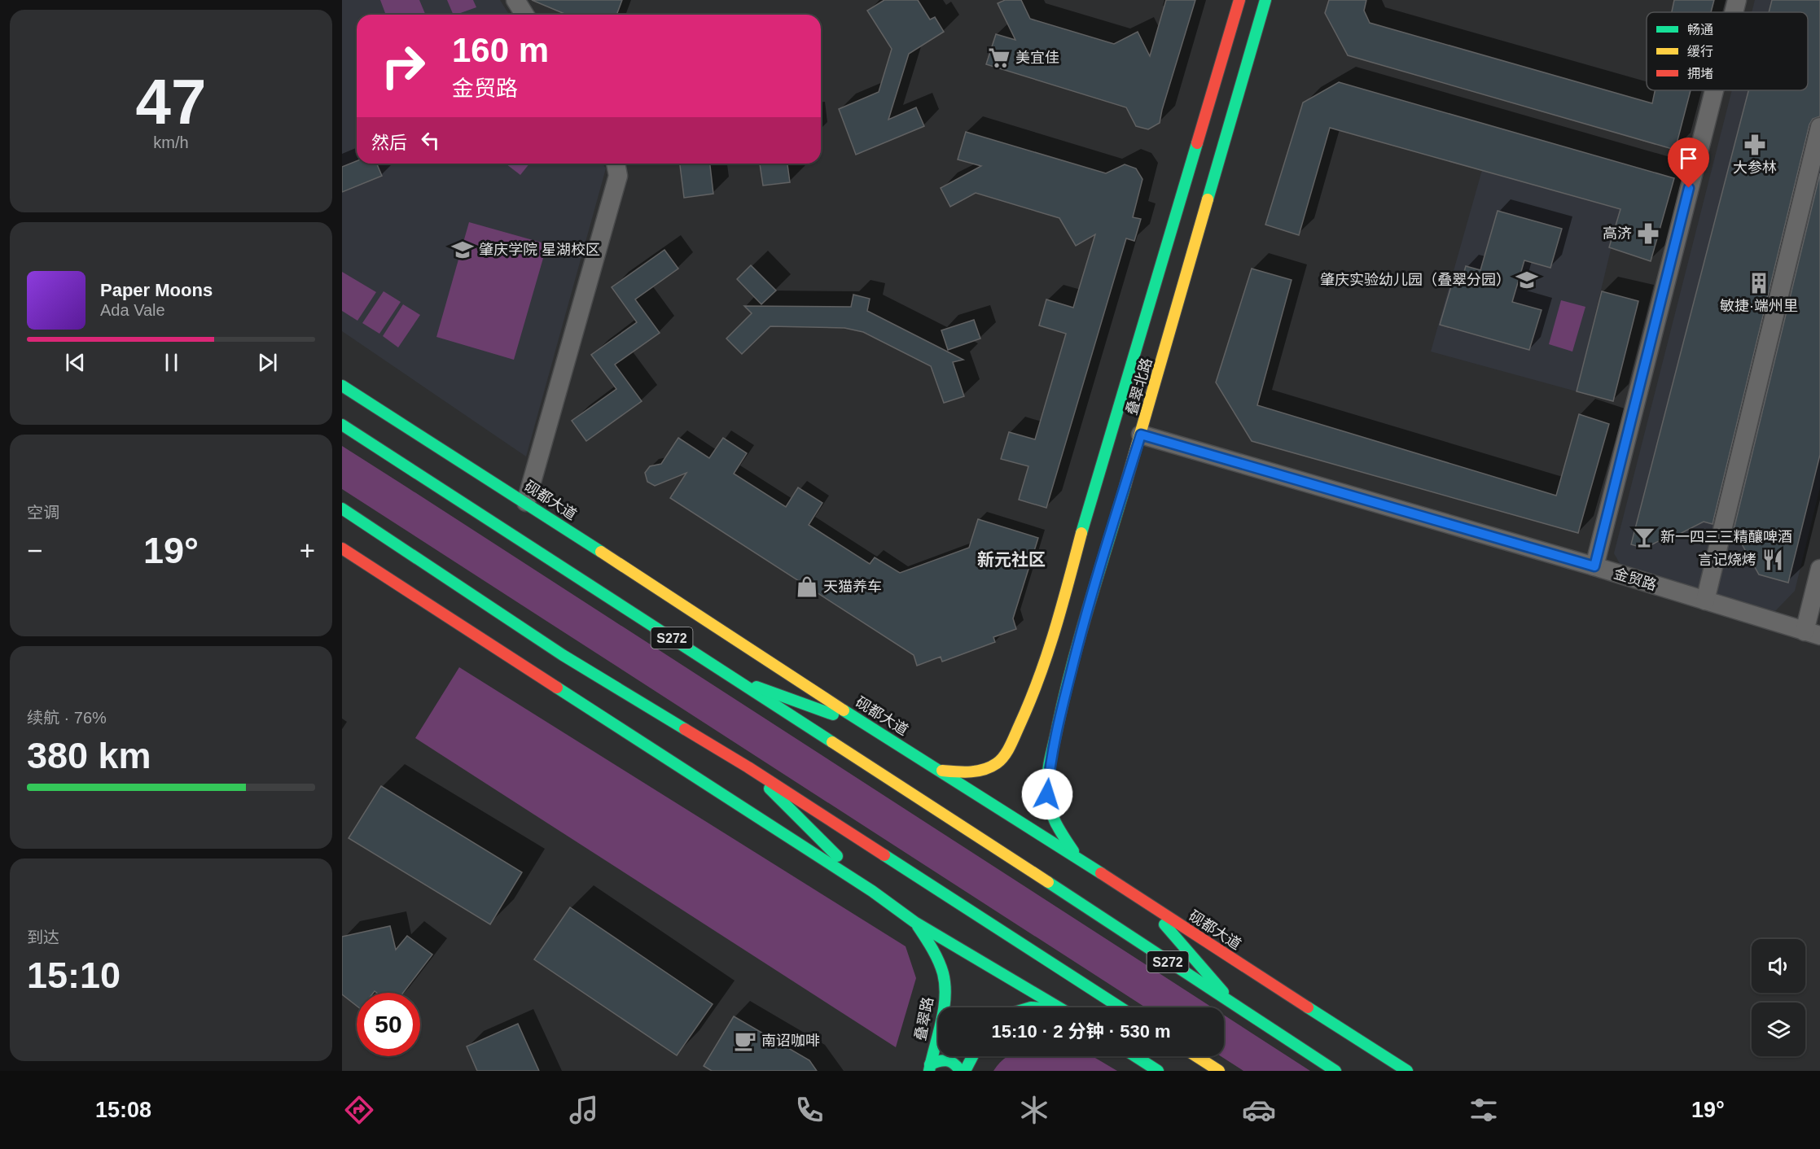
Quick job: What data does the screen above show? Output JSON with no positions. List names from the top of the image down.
{
  "streets": {
    "main road": [
      "叠翠北路",
      "砚都大道",
      "S272",
      "叠翠路"
    ],
    "street": ["金贸路"]
  },
  "crossings": [
    ["叠翠北路", "砚都大道"],
    ["叠翠北路", "金贸路"]
  ],
  "districts": ["新元社区"],
  "places": {
    "supermarket": ["美宜佳"],
    "pharmacy": ["大参林", "高济"],
    "school or university": ["肇庆学院 星湖校区", "肇庆实验幼儿园（叠翠分园）"],
    "building": ["敏捷·端州里"],
    "bar": ["新一四三三精釀啤酒"],
    "restaurant": ["言记烧烤"],
    "shop": ["天猫养车"],
    "cafe": ["南诏咖啡"]
  },
  "legend": ["畅通", "缓行", "拥堵"],
  "page": {
    "tile": [
      ["47", "km/h"],
      "空调",
      ["续航 · 76%", "380 km"],
      ["到达", "15:10"]
    ],
    "turn": ["160 m", "金贸路"],
    "then": "然后",
    "song": ["Paper Moons", "Ada Vale"],
    "heat": ["−", "19°", "+"],
    "limit": "50",
    "trip": "15:10 · 2 分钟 · 530 m",
    "tabs": ["15:08", "19°"]
  }
}
